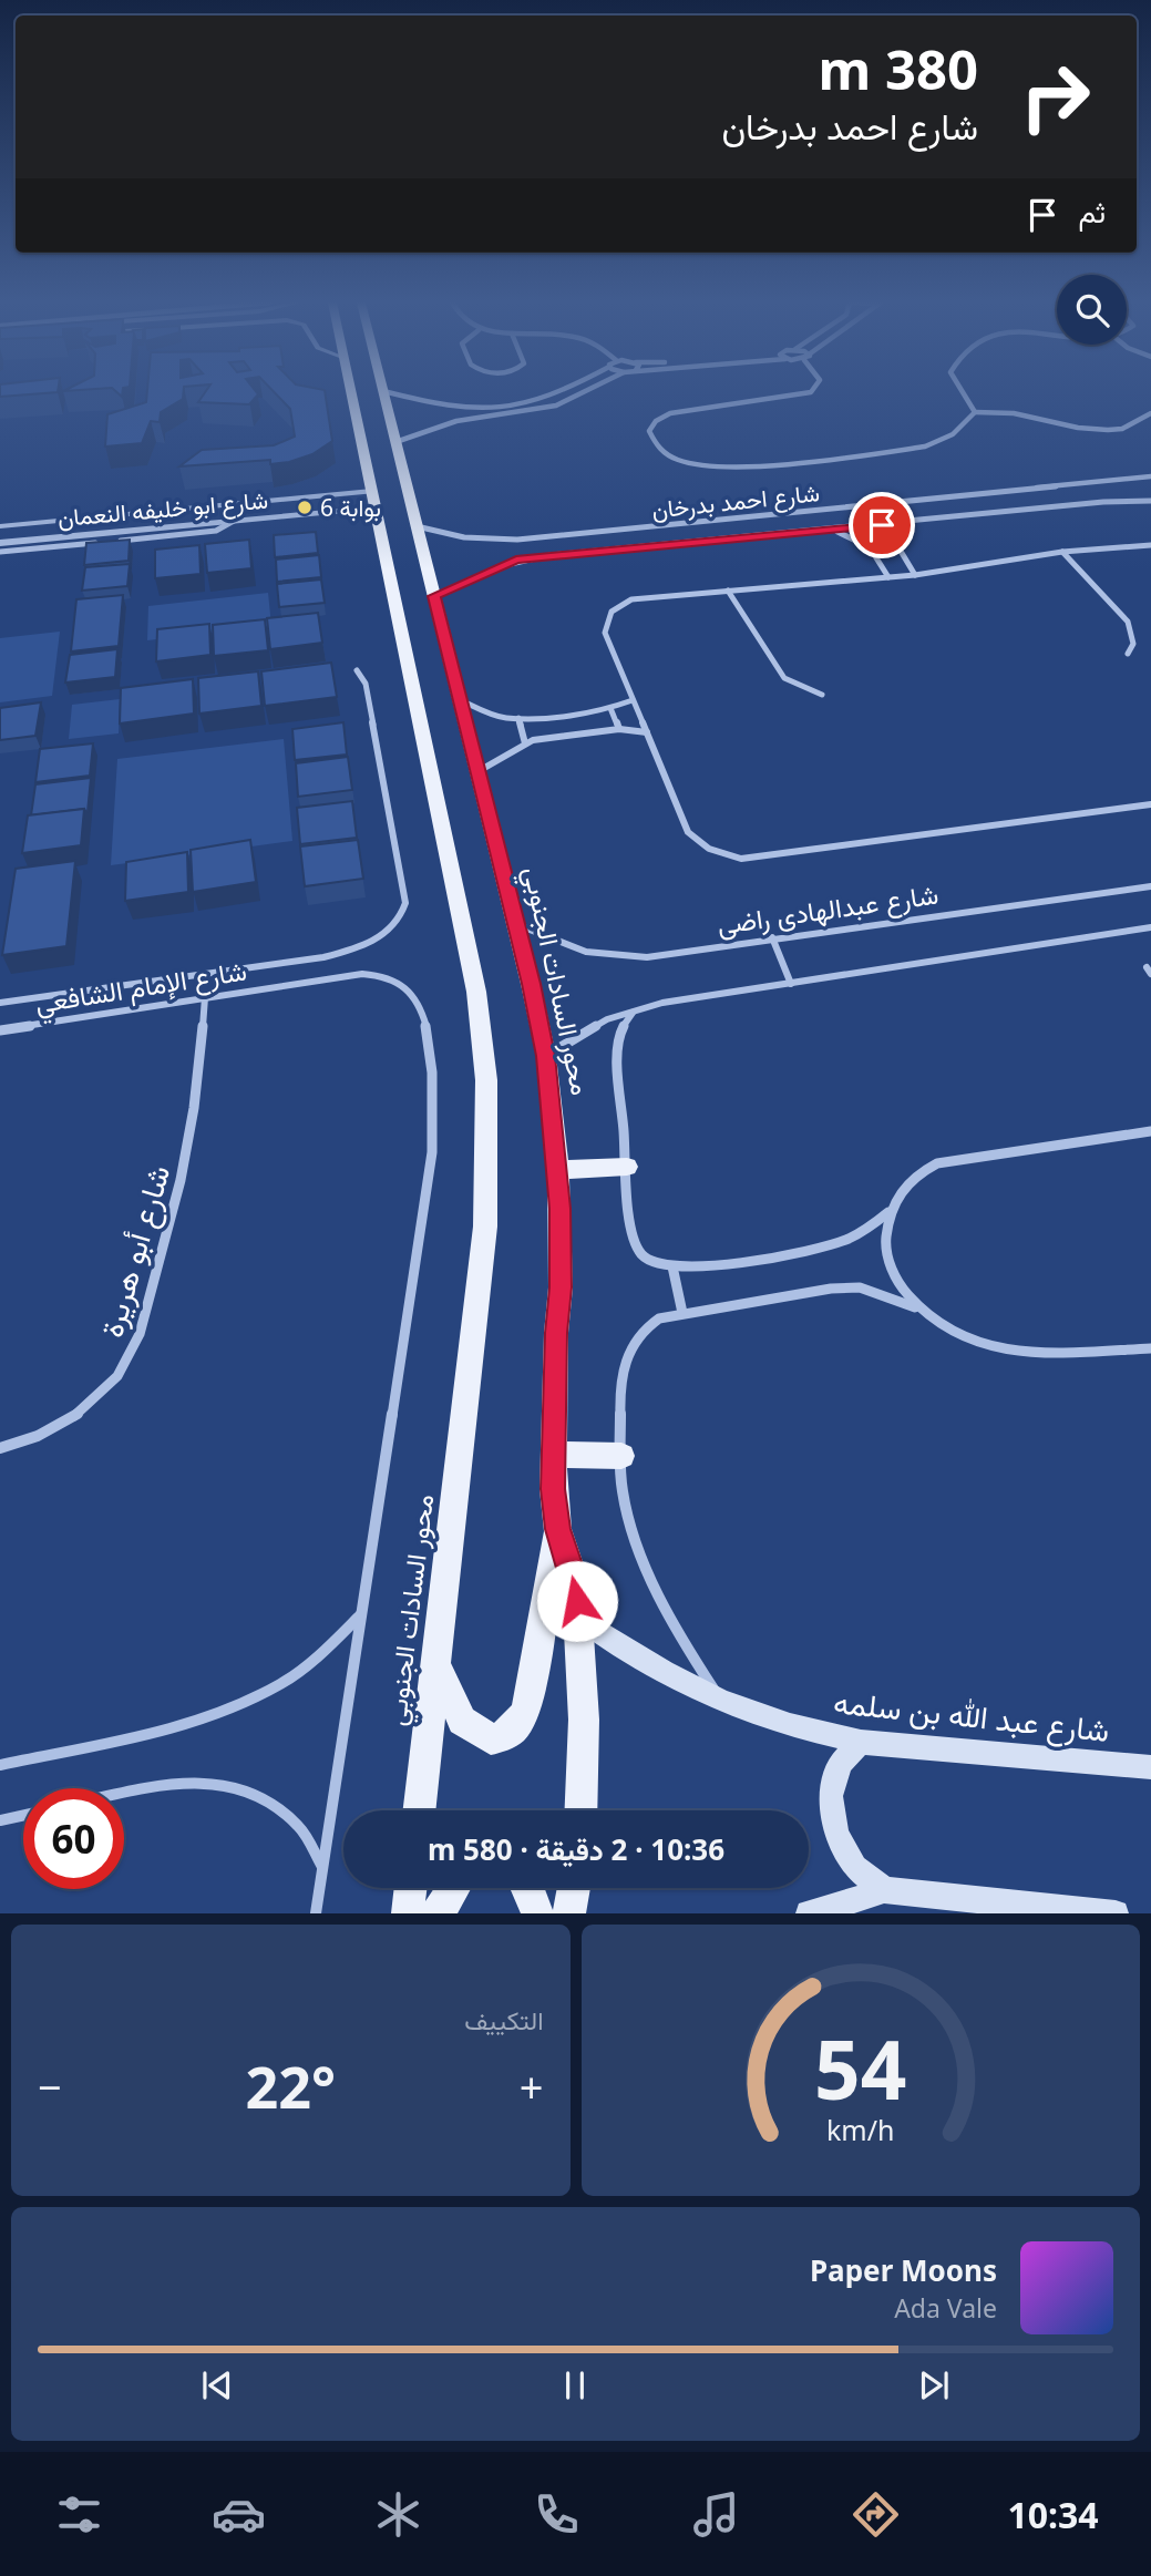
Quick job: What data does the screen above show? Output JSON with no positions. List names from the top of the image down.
{
  "streets": {
    "main road": ["محور السادات الجنوبي", "شارع عبد الله بن سلمه"],
    "street": [
      "شارع احمد بدرخان",
      "شارع ابو خليفه النعمان",
      "شارع عبدالهادى راضى",
      "شارع الإمام الشافعي",
      "شارع أبو هريرة"
    ]
  },
  "crossings": [
    ["شارع احمد بدرخان", "محور السادات الجنوبي"],
    ["شارع ابو خليفه النعمان", "محور السادات الجنوبي"],
    ["شارع عبدالهادى راضى", "محور السادات الجنوبي"],
    ["محور السادات الجنوبي", "شارع عبد الله بن سلمه"],
    ["شارع الإمام الشافعي", "شارع أبو هريرة"]
  ],
  "places": ["بوابة 6"],
  "page": {
    "turn": ["380 m", "شارع احمد بدرخان"],
    "then": "ثم",
    "limit": "60",
    "trip": "10:36 · 2 دقيقة · 580 m",
    "tile": "التكييف",
    "heat": ["−", "22°", "+"],
    "song": ["Paper Moons", "Ada Vale"],
    "tabs": "10:34",
    "gauge": ["54", "km/h"]
  }
}
